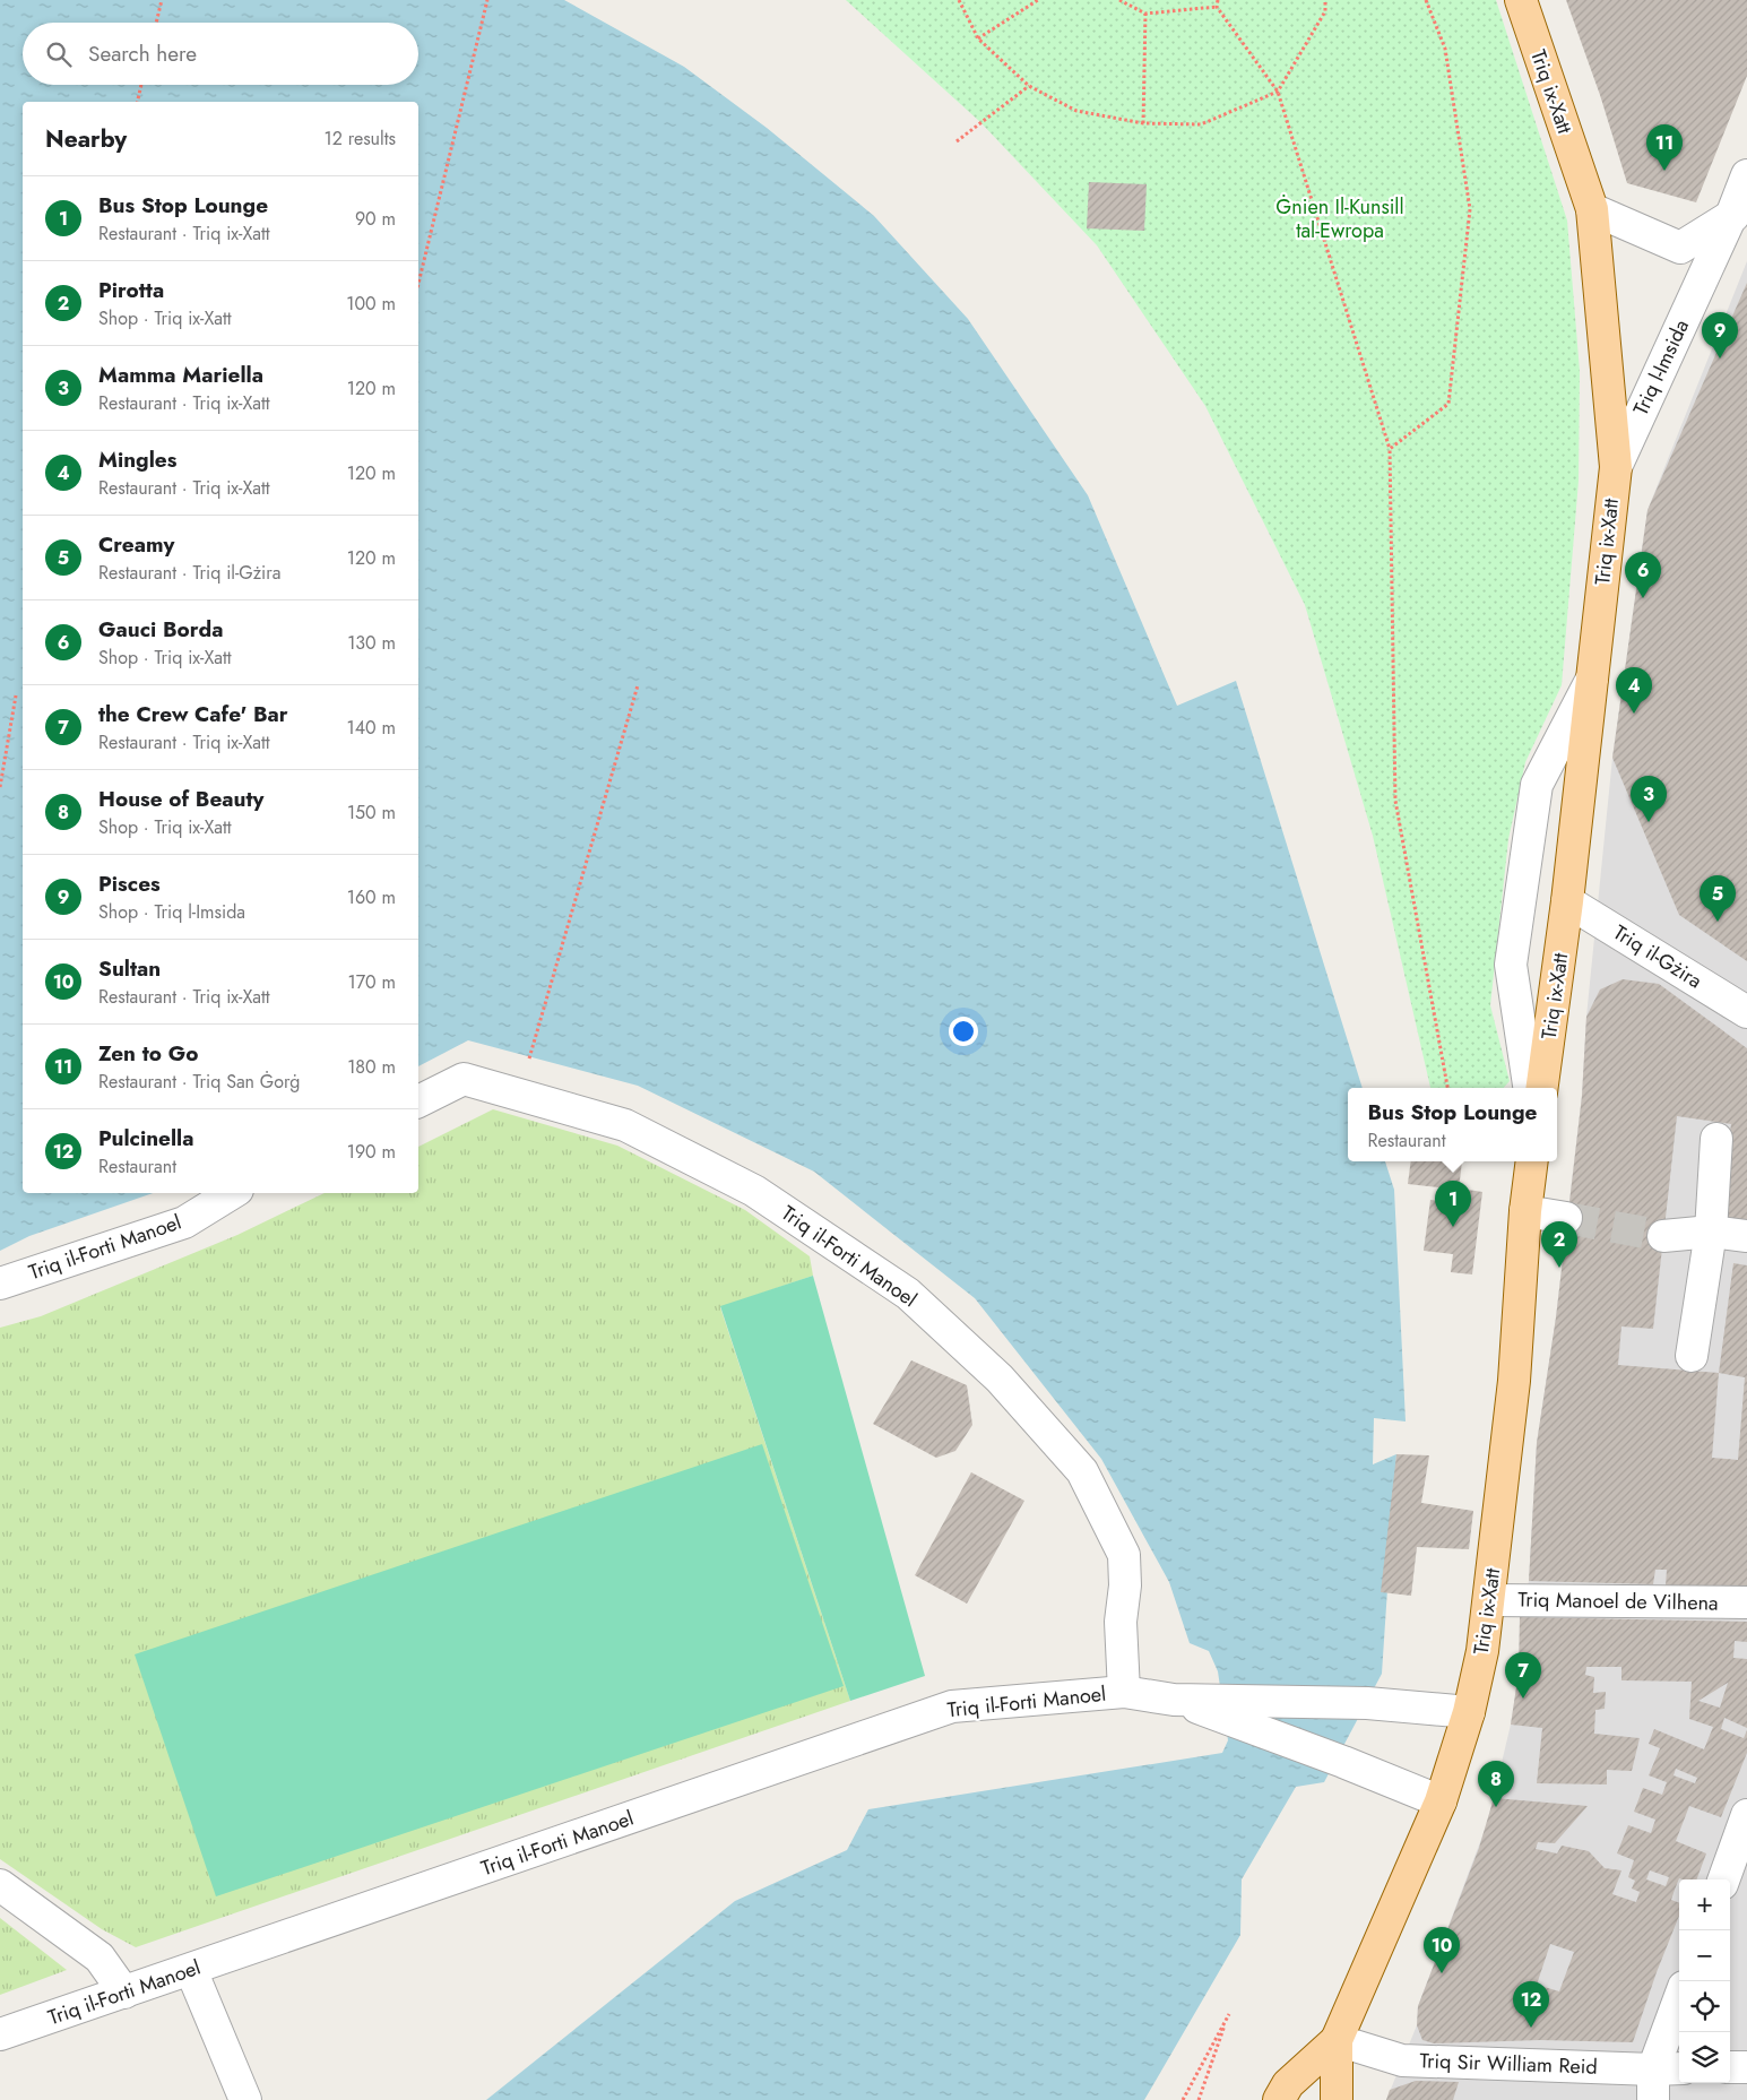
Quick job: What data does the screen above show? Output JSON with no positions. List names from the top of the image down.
{
  "streets": {
    "main road": ["Triq ix-Xatt"],
    "street": [
      "Triq l-Imsida",
      "Triq il-Gżira",
      "Triq il-Forti Manoel",
      "Triq Manoel de Vilhena",
      "Triq Sir William Reid"
    ]
  },
  "crossings": [
    ["Triq ix-Xatt", "Triq l-Imsida"],
    ["Triq ix-Xatt", "Triq il-Gżira"],
    ["Triq ix-Xatt", "Triq il-Forti Manoel"],
    ["Triq ix-Xatt", "Triq Manoel de Vilhena"],
    ["Triq ix-Xatt", "Triq Sir William Reid"]
  ],
  "parks": ["Ġnien Il-Kunsill tal-Ewropa"],
  "page": {
    "search": "Search here",
    "heading": ["Nearby", "12 results"],
    "pins": [
      "11",
      "9",
      "6",
      "4",
      "3",
      "5",
      "1",
      "2",
      "7",
      "8",
      "10",
      "12"
    ],
    "list": [
      {
        "mark": "1",
        "name": "Bus Stop Lounge",
        "note": "Restaurant · Triq ix-Xatt",
        "value": "90 m"
      },
      {
        "mark": "2",
        "name": "Pirotta",
        "note": "Shop · Triq ix-Xatt",
        "value": "100 m"
      },
      {
        "mark": "3",
        "name": "Mamma Mariella",
        "note": "Restaurant · Triq ix-Xatt",
        "value": "120 m"
      },
      {
        "mark": "4",
        "name": "Mingles",
        "note": "Restaurant · Triq ix-Xatt",
        "value": "120 m"
      },
      {
        "mark": "5",
        "name": "Creamy",
        "note": "Restaurant · Triq il-Gżira",
        "value": "120 m"
      },
      {
        "mark": "6",
        "name": "Gauci Borda",
        "note": "Shop · Triq ix-Xatt",
        "value": "130 m"
      },
      {
        "mark": "7",
        "name": "the Crew Cafe' Bar",
        "note": "Restaurant · Triq ix-Xatt",
        "value": "140 m"
      },
      {
        "mark": "8",
        "name": "House of Beauty",
        "note": "Shop · Triq ix-Xatt",
        "value": "150 m"
      },
      {
        "mark": "9",
        "name": "Pisces",
        "note": "Shop · Triq l-Imsida",
        "value": "160 m"
      },
      {
        "mark": "10",
        "name": "Sultan",
        "note": "Restaurant · Triq ix-Xatt",
        "value": "170 m"
      },
      {
        "mark": "11",
        "name": "Zen to Go",
        "note": "Restaurant · Triq San Ġorġ",
        "value": "180 m"
      },
      {
        "mark": "12",
        "name": "Pulcinella",
        "note": "Restaurant",
        "value": "190 m"
      }
    ],
    "popup": ["Bus Stop Lounge", "Restaurant"],
    "map_buttons": ["+", "−"]
  }
}
